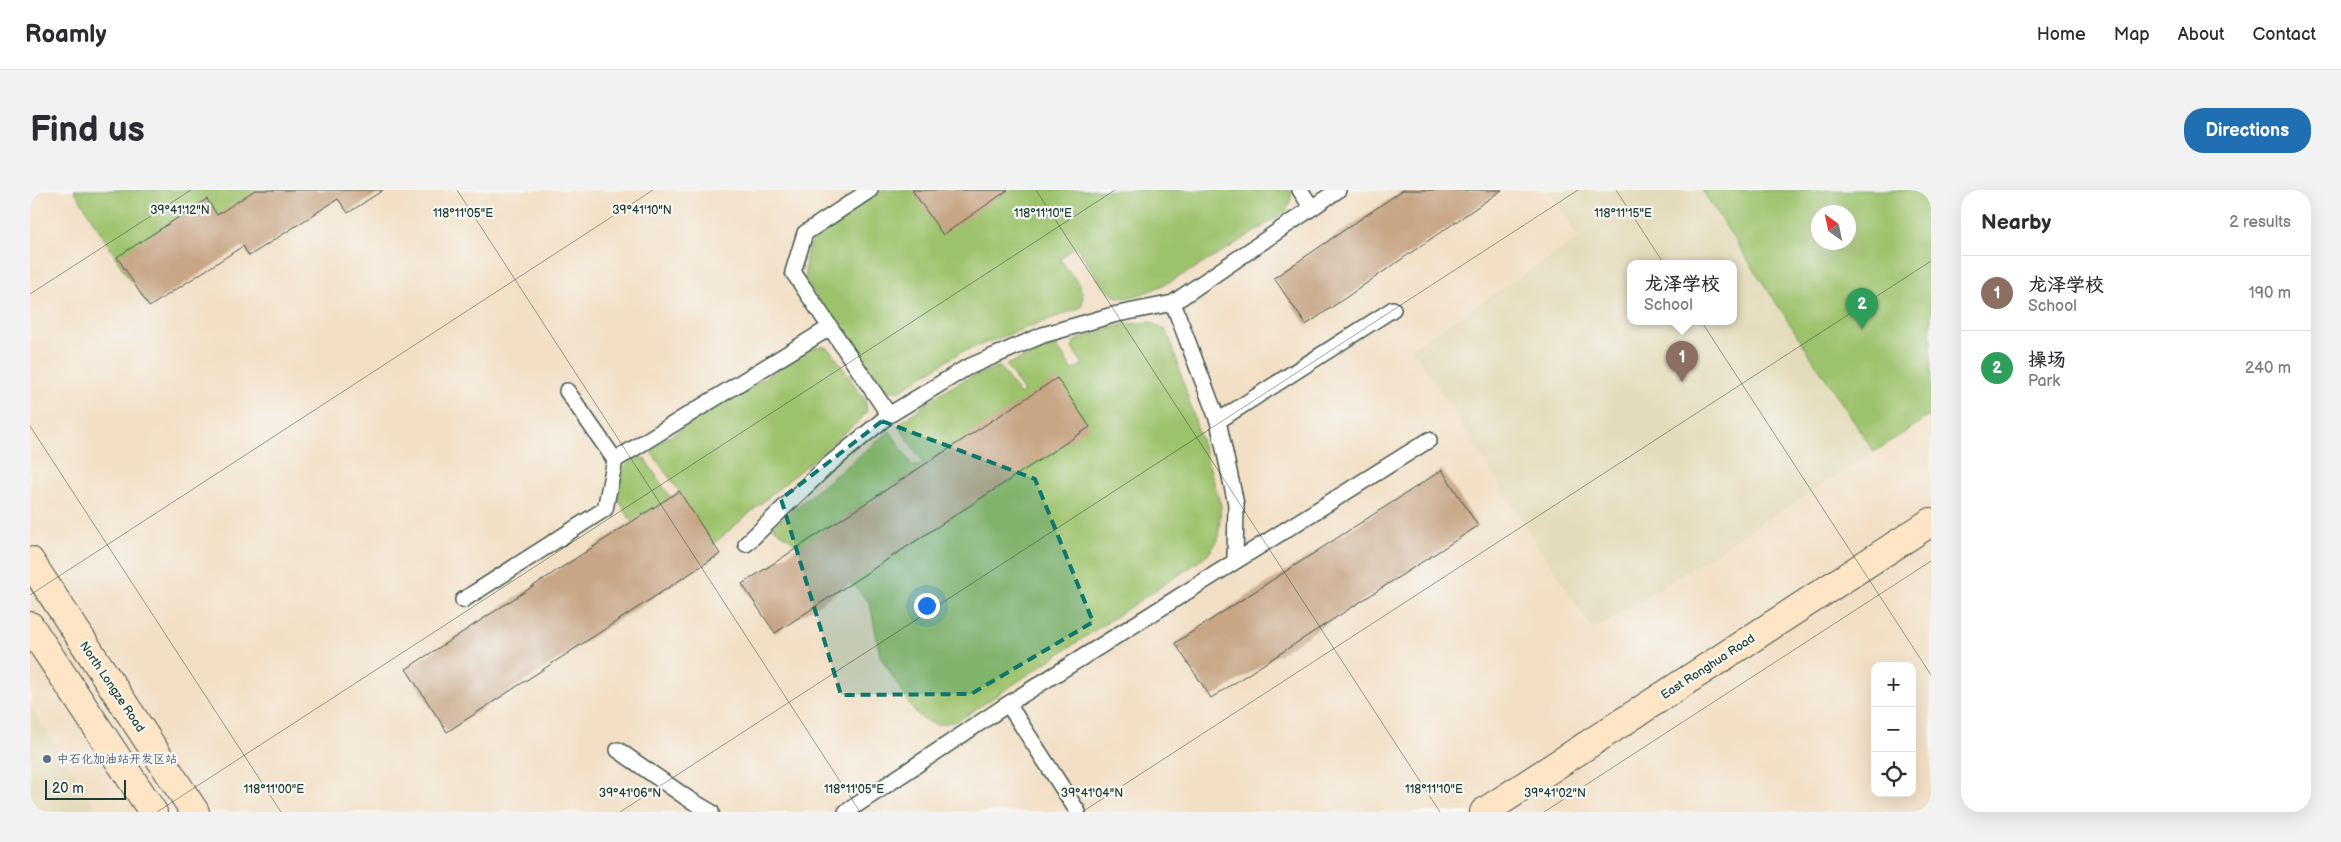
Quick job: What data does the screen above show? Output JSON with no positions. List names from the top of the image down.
{
  "streets": {
    "street": ["East Ronghua Road", "North Longze Road"]
  },
  "places": ["中石化加油站开发区站"],
  "scale_bar": "20 m",
  "north": "top left",
  "page": {
    "header": "Roamly",
    "nav": [
      "Home",
      "Map",
      "About",
      "Contact"
    ],
    "buttons": "Directions",
    "title": "Find us",
    "heading": ["Nearby", "2 results"],
    "list": [
      {
        "mark": "1",
        "name": "龙泽学校",
        "note": "School",
        "value": "190 m"
      },
      {
        "mark": "2",
        "name": "操场",
        "note": "Park",
        "value": "240 m"
      }
    ],
    "popup": ["龙泽学校", "School"],
    "pins": ["2", "1"],
    "map_buttons": ["+", "−"],
    "scale": "20 m"
  },
  "coordinates": [
    "39°41'12\"N",
    "39°41'10\"N",
    "118°11'15\"E",
    "118°11'05\"E",
    "118°11'10\"E",
    "118°11'00\"E",
    "39°41'06\"N",
    "39°41'04\"N",
    "39°41'02\"N"
  ]
}
